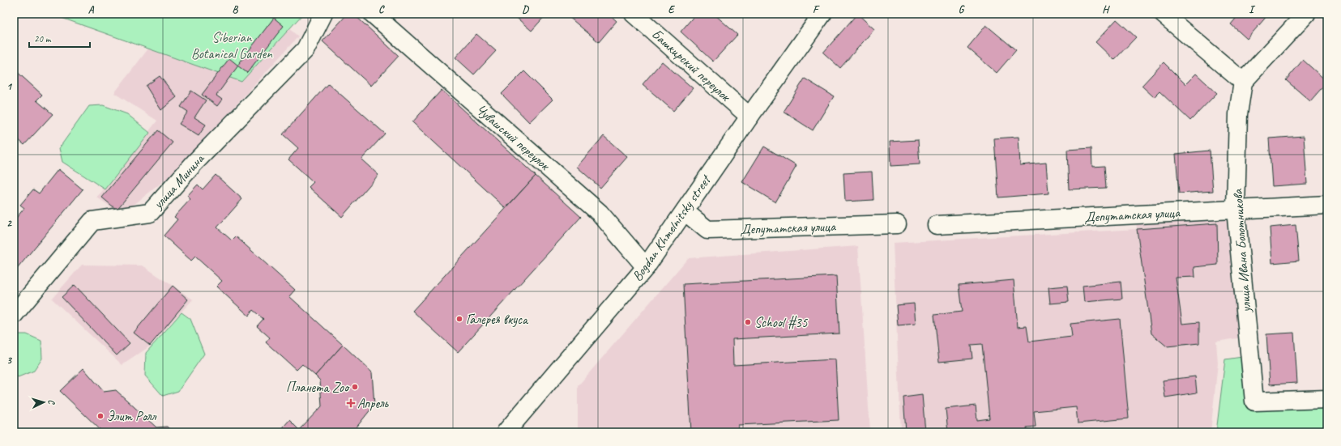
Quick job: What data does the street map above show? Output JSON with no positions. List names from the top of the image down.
{
  "streets": {
    "street": [
      "Башкирский переулок",
      "Чувашский переулок",
      "улица Минина",
      "Депутатская улица",
      "Bogdan Khmelnitsky street",
      "улица Ивана Болотникова"
    ]
  },
  "crossings": [
    ["Башкирский переулок", "Bogdan Khmelnitsky street"],
    ["Чувашский переулок", "Bogdan Khmelnitsky street"],
    ["Депутатская улица", "Bogdan Khmelnitsky street"],
    ["Депутатская улица", "улица Ивана Болотникова"]
  ],
  "parks": ["Siberian Botanical Garden"],
  "places": {
    "other": [
      "Галерея вкуса",
      "School #35",
      "Планета Zoo",
      "Элит Ролл"
    ],
    "health": ["Апрель"]
  },
  "scale_bar": "20 m",
  "north": "right",
  "grid": {
    "columns": [
      "A",
      "B",
      "C",
      "D",
      "E",
      "F",
      "G",
      "H",
      "I"
    ],
    "rows": ["1", "2", "3"]
  }
}
